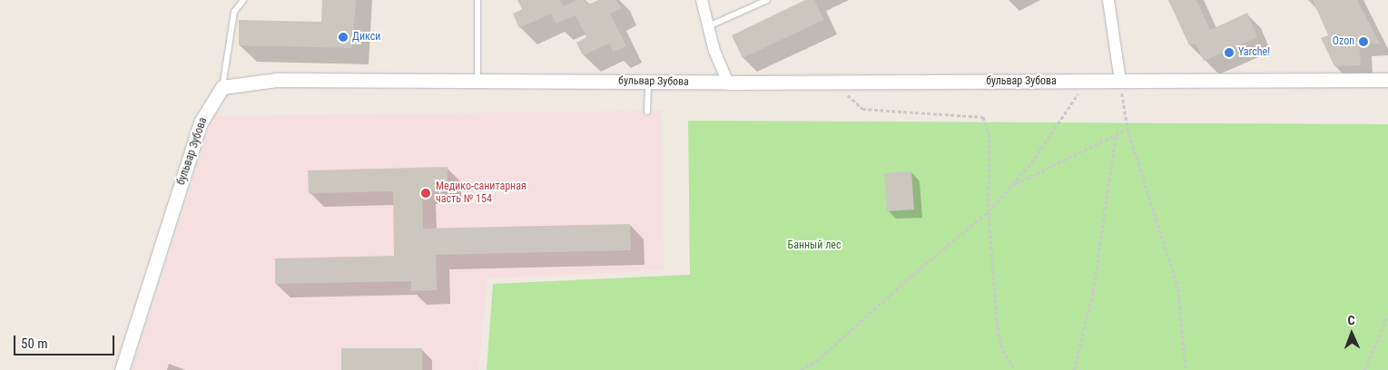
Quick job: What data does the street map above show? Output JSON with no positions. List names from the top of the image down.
{
  "streets": {
    "street": ["бульвар Зубова"]
  },
  "parks": ["Банный лес"],
  "places": [
    "Дикси",
    "Ozon",
    "Yarche!",
    "Медико-санитарная часть № 154"
  ],
  "scale_bar": "50 m",
  "north": "top"
}
